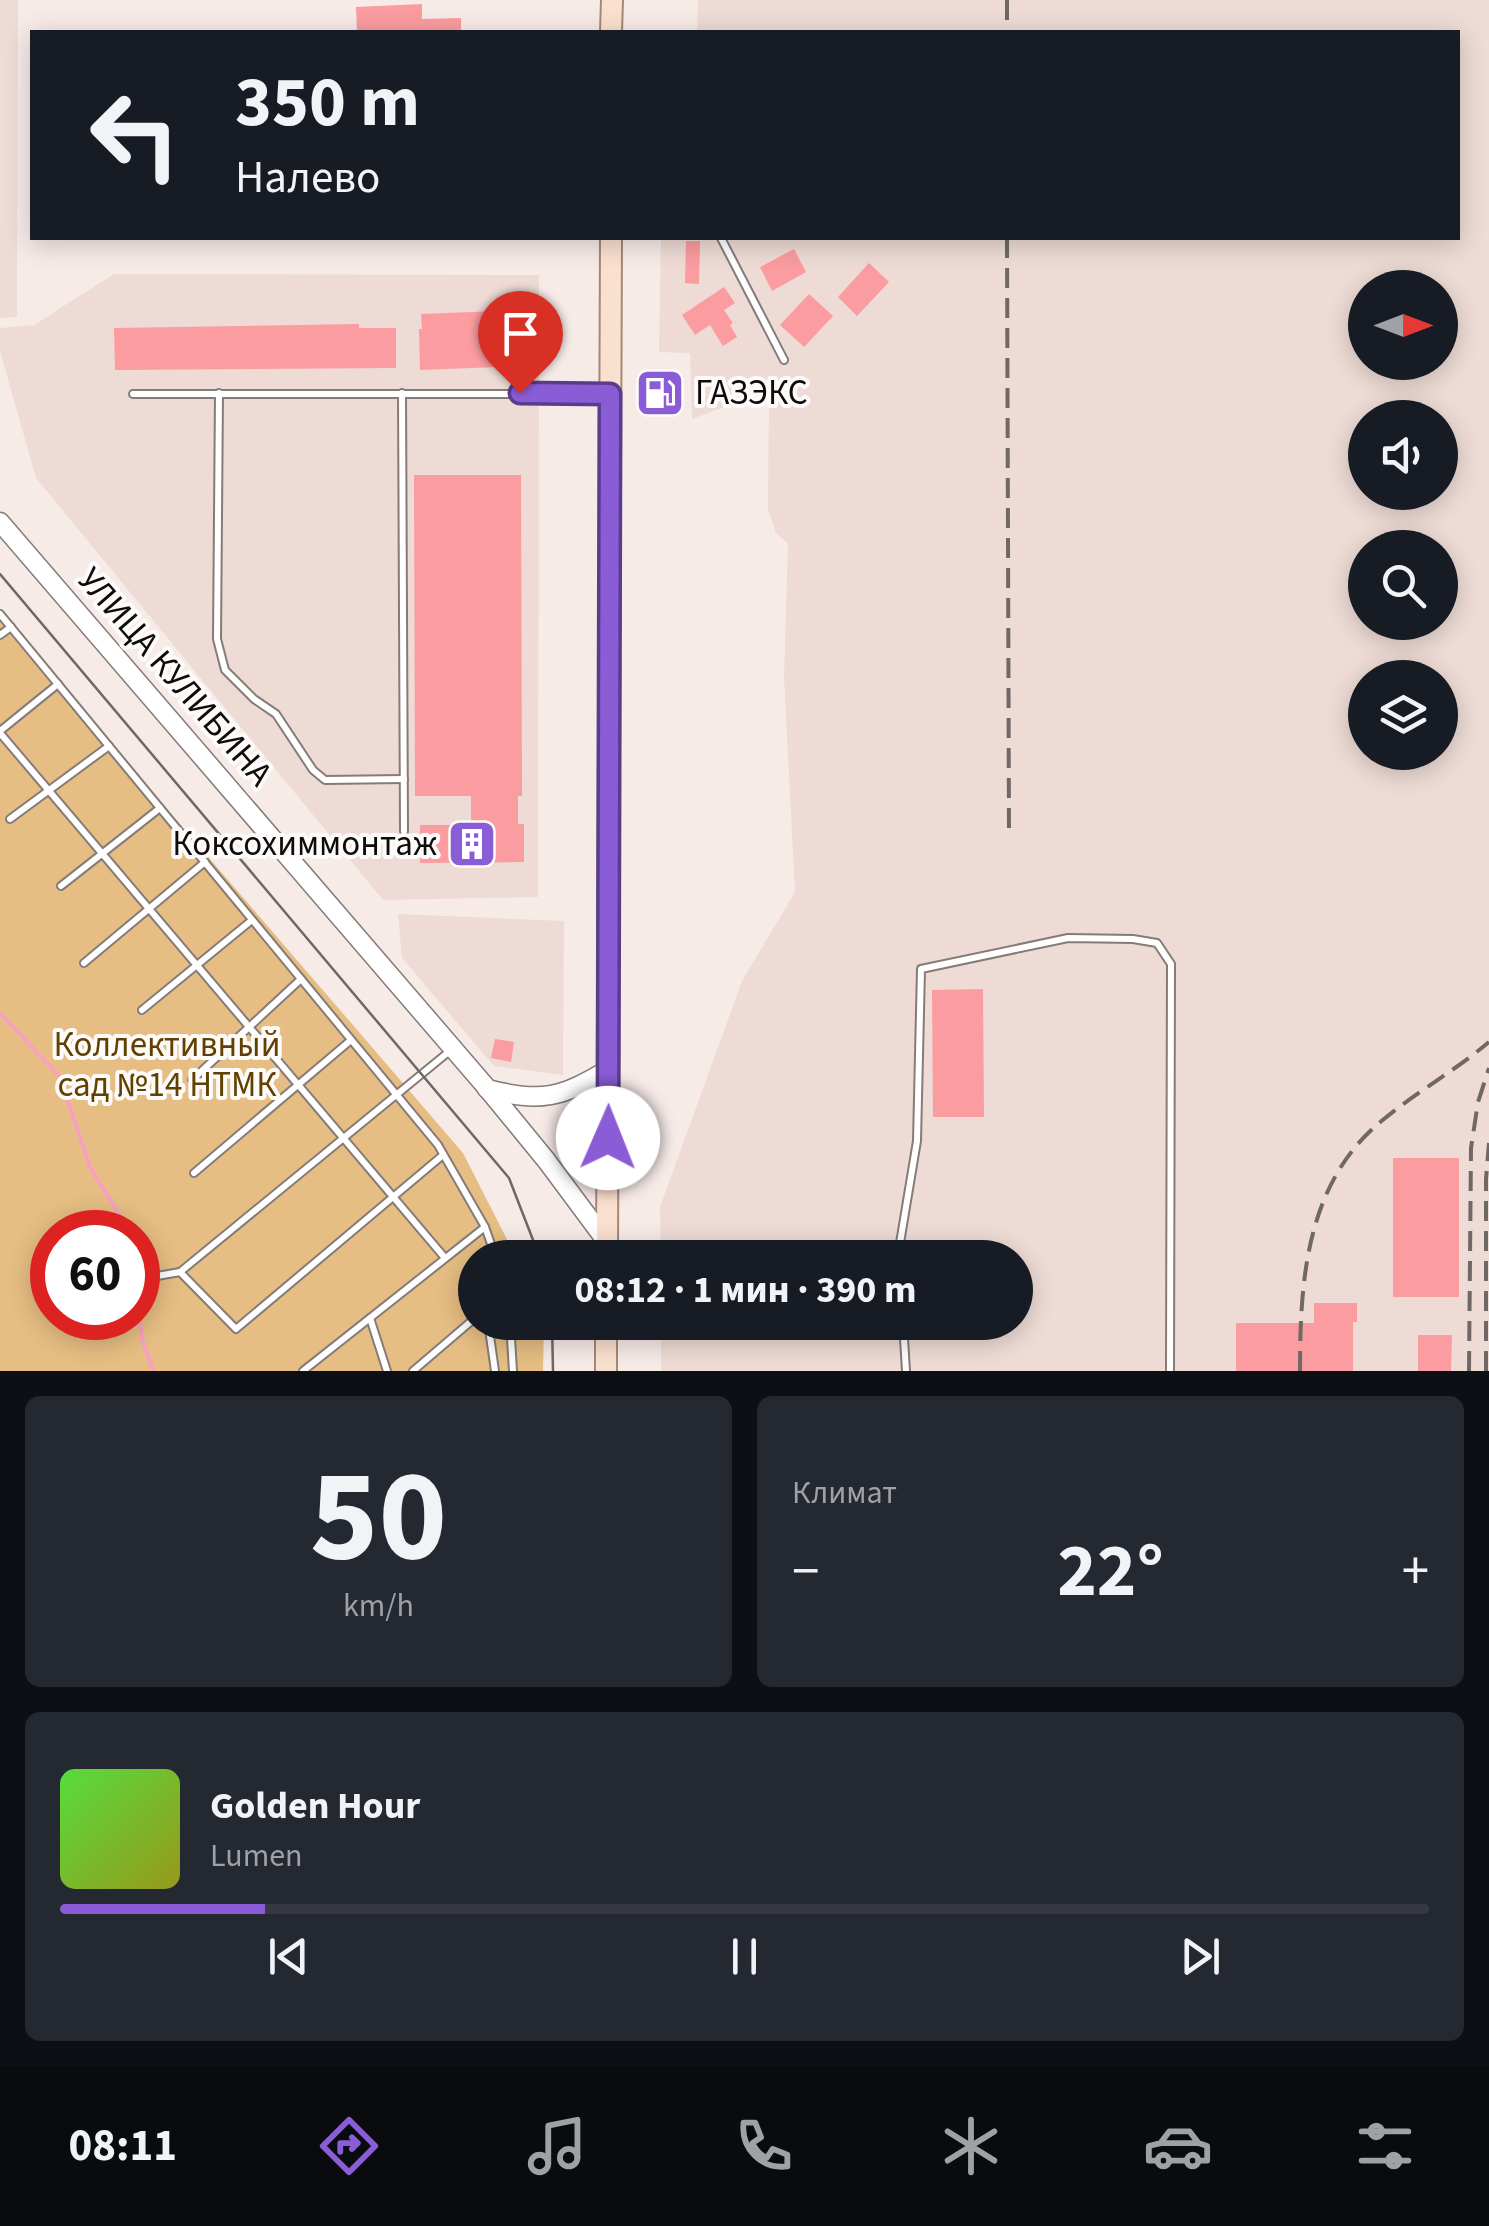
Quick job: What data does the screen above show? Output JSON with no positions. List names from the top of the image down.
{
  "streets": {
    "street": ["УЛИЦА КУЛИБИНА"]
  },
  "parks": ["Коллективный сад №14 НТМК"],
  "places": {
    "fuel station": ["ГАЗЭКС"],
    "building": ["Коксохиммонтаж"]
  },
  "north": "right",
  "page": {
    "turn": ["350 m", "Налево"],
    "limit": "60",
    "trip": "08:12 · 1 мин · 390 m",
    "tile": [
      ["50", "km/h"],
      "Климат"
    ],
    "heat": ["−", "22°", "+"],
    "song": ["Golden Hour", "Lumen"],
    "tabs": "08:11"
  }
}
